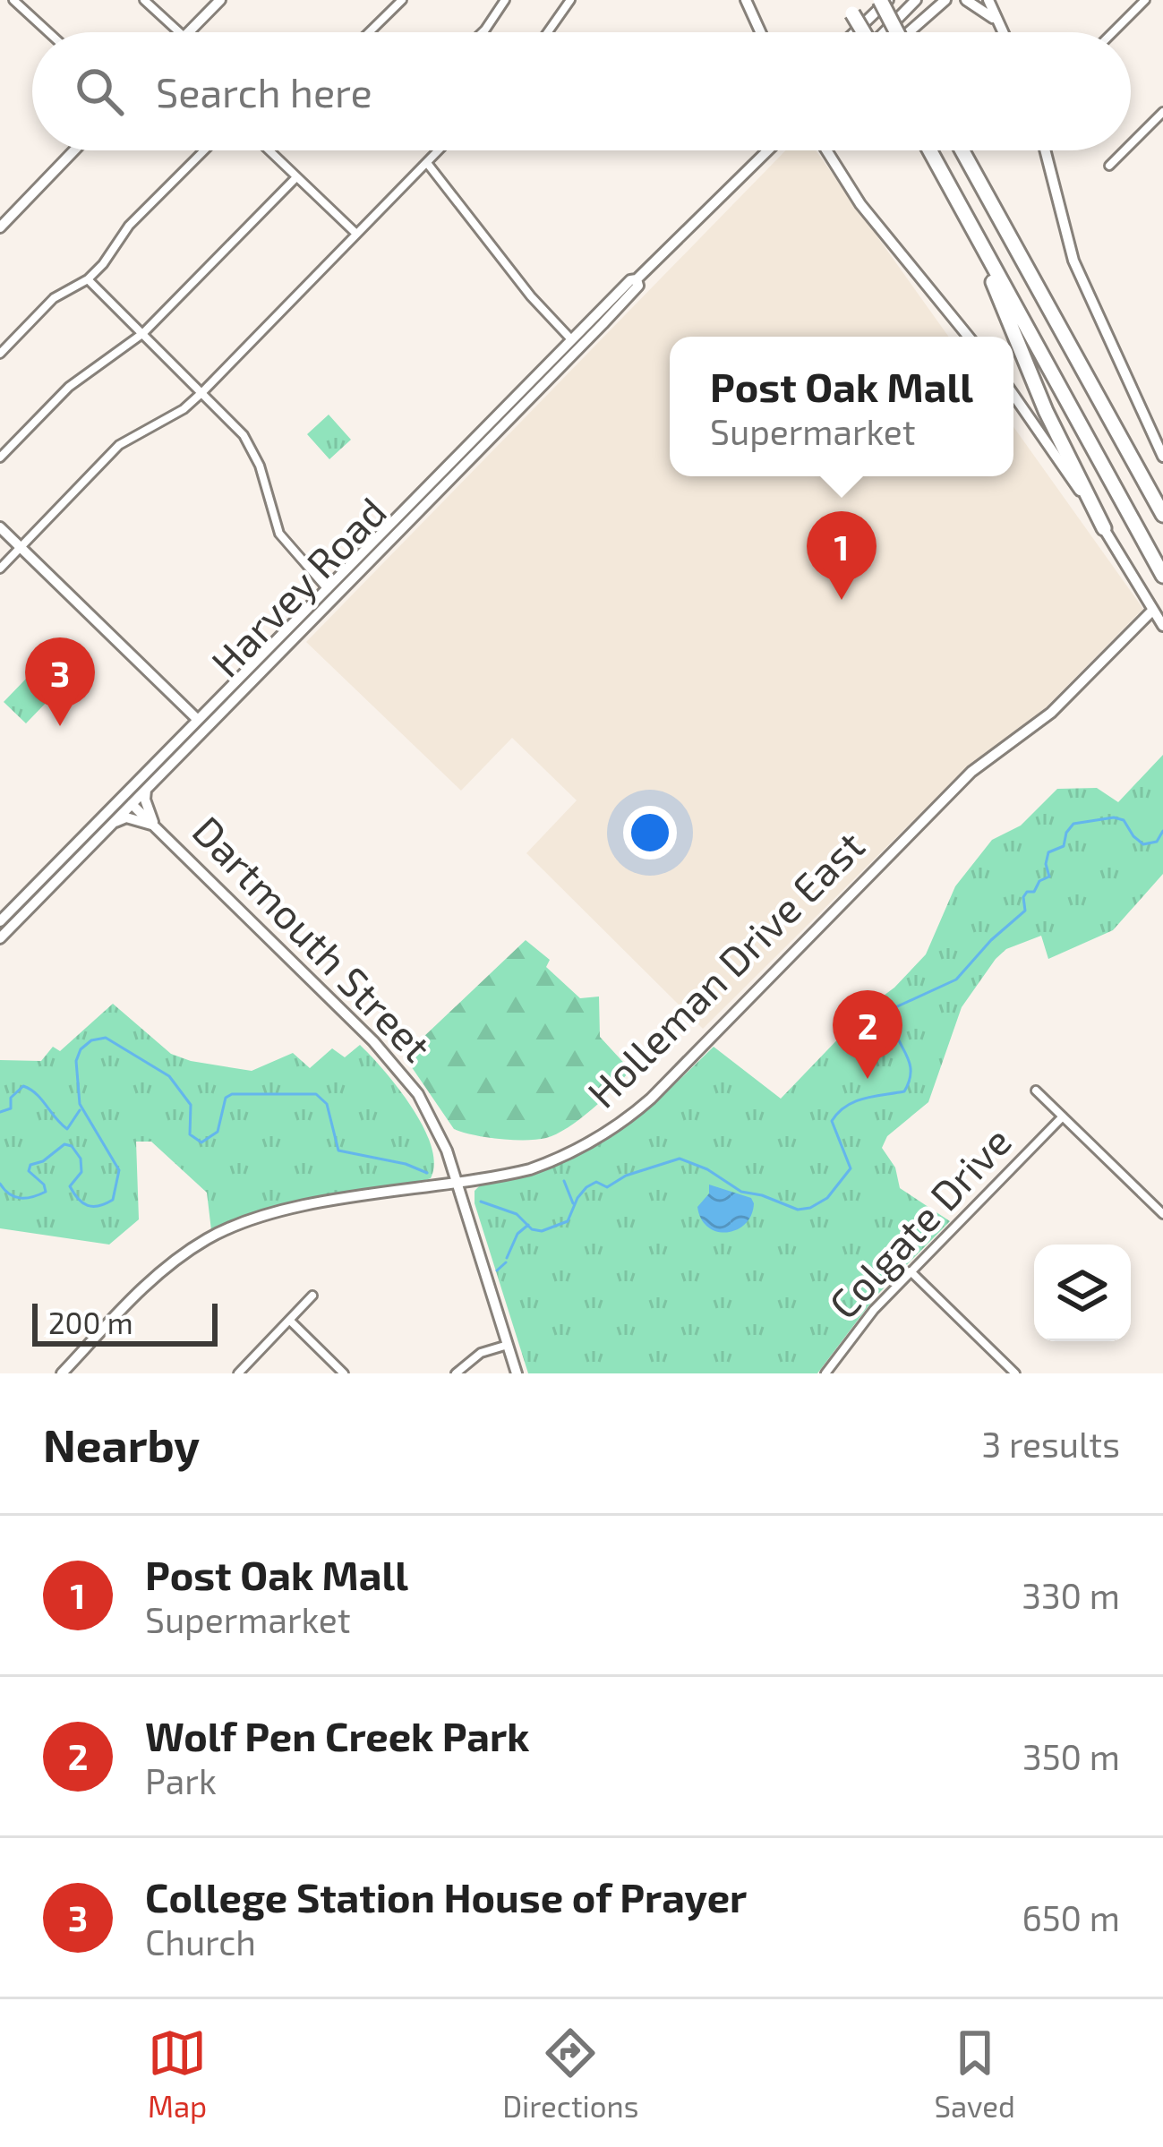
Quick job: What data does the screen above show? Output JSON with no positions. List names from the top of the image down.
{
  "streets": {
    "main road": ["Harvey Road", "Dartmouth Street", "Holleman Drive East"],
    "street": ["Colgate Drive"]
  },
  "crossings": [
    ["Harvey Road", "Dartmouth Street"],
    ["Dartmouth Street", "Holleman Drive East"]
  ],
  "scale_bar": "200 m",
  "page": {
    "search": "Search here",
    "popup": ["Post Oak Mall", "Supermarket"],
    "pins": ["1", "3", "2"],
    "scale": "200 m",
    "heading": ["Nearby", "3 results"],
    "list": [
      {
        "mark": "1",
        "name": "Post Oak Mall",
        "note": "Supermarket",
        "value": "330 m"
      },
      {
        "mark": "2",
        "name": "Wolf Pen Creek Park",
        "note": "Park",
        "value": "350 m"
      },
      {
        "mark": "3",
        "name": "College Station House of Prayer",
        "note": "Church",
        "value": "650 m"
      }
    ],
    "nav": ["Map", "Directions", "Saved"]
  }
}
